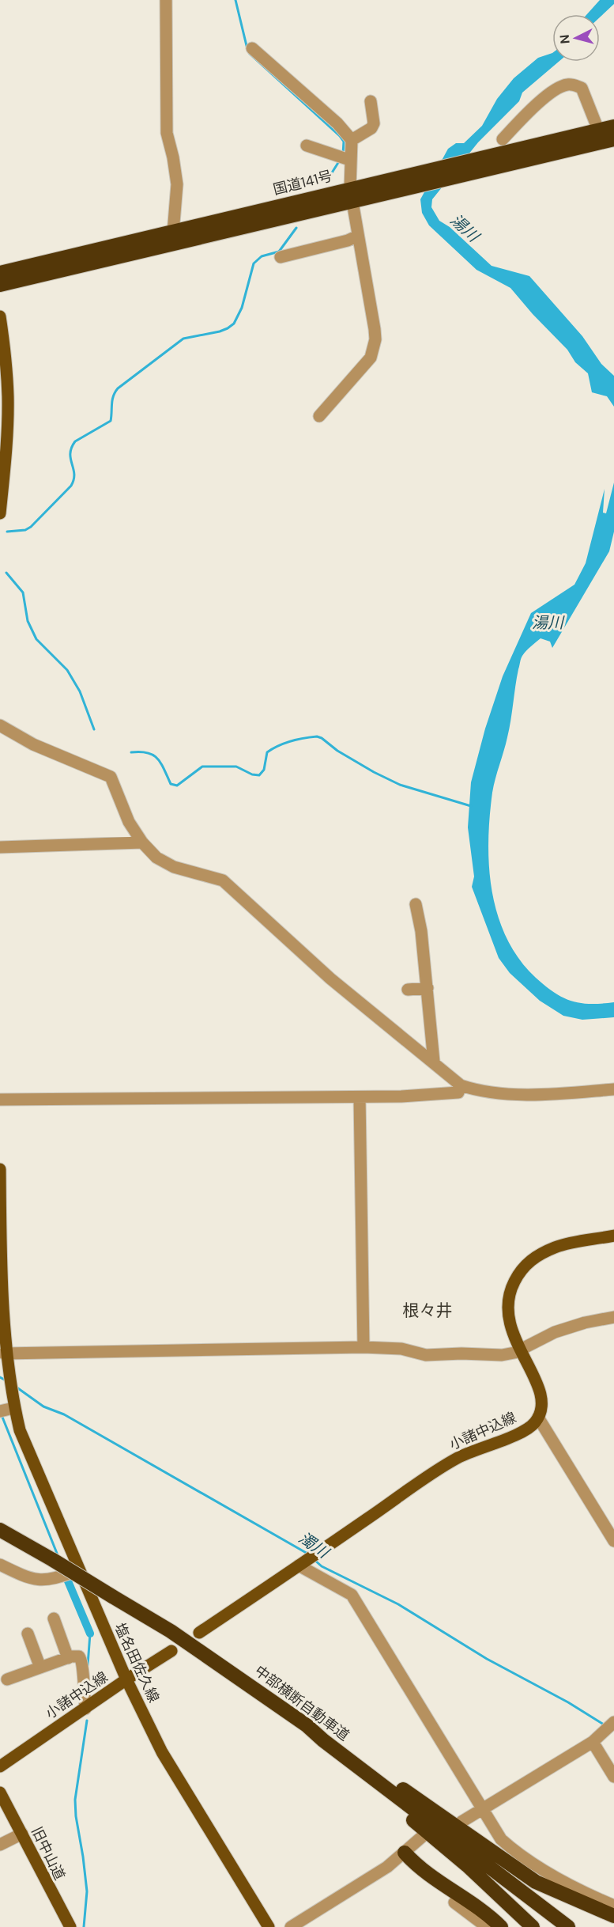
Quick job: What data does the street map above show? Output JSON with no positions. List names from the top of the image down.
{
  "streets": {
    "highway": ["国道141号", "中部横断自動車道"],
    "main road": ["小諸中込線", "塩名田佐久線", "旧中山道"]
  },
  "crossings": [
    ["小諸中込線", "塩名田佐久線"]
  ],
  "districts": ["根々井"],
  "water": ["湯川", "濁川"],
  "north": "left"
}
